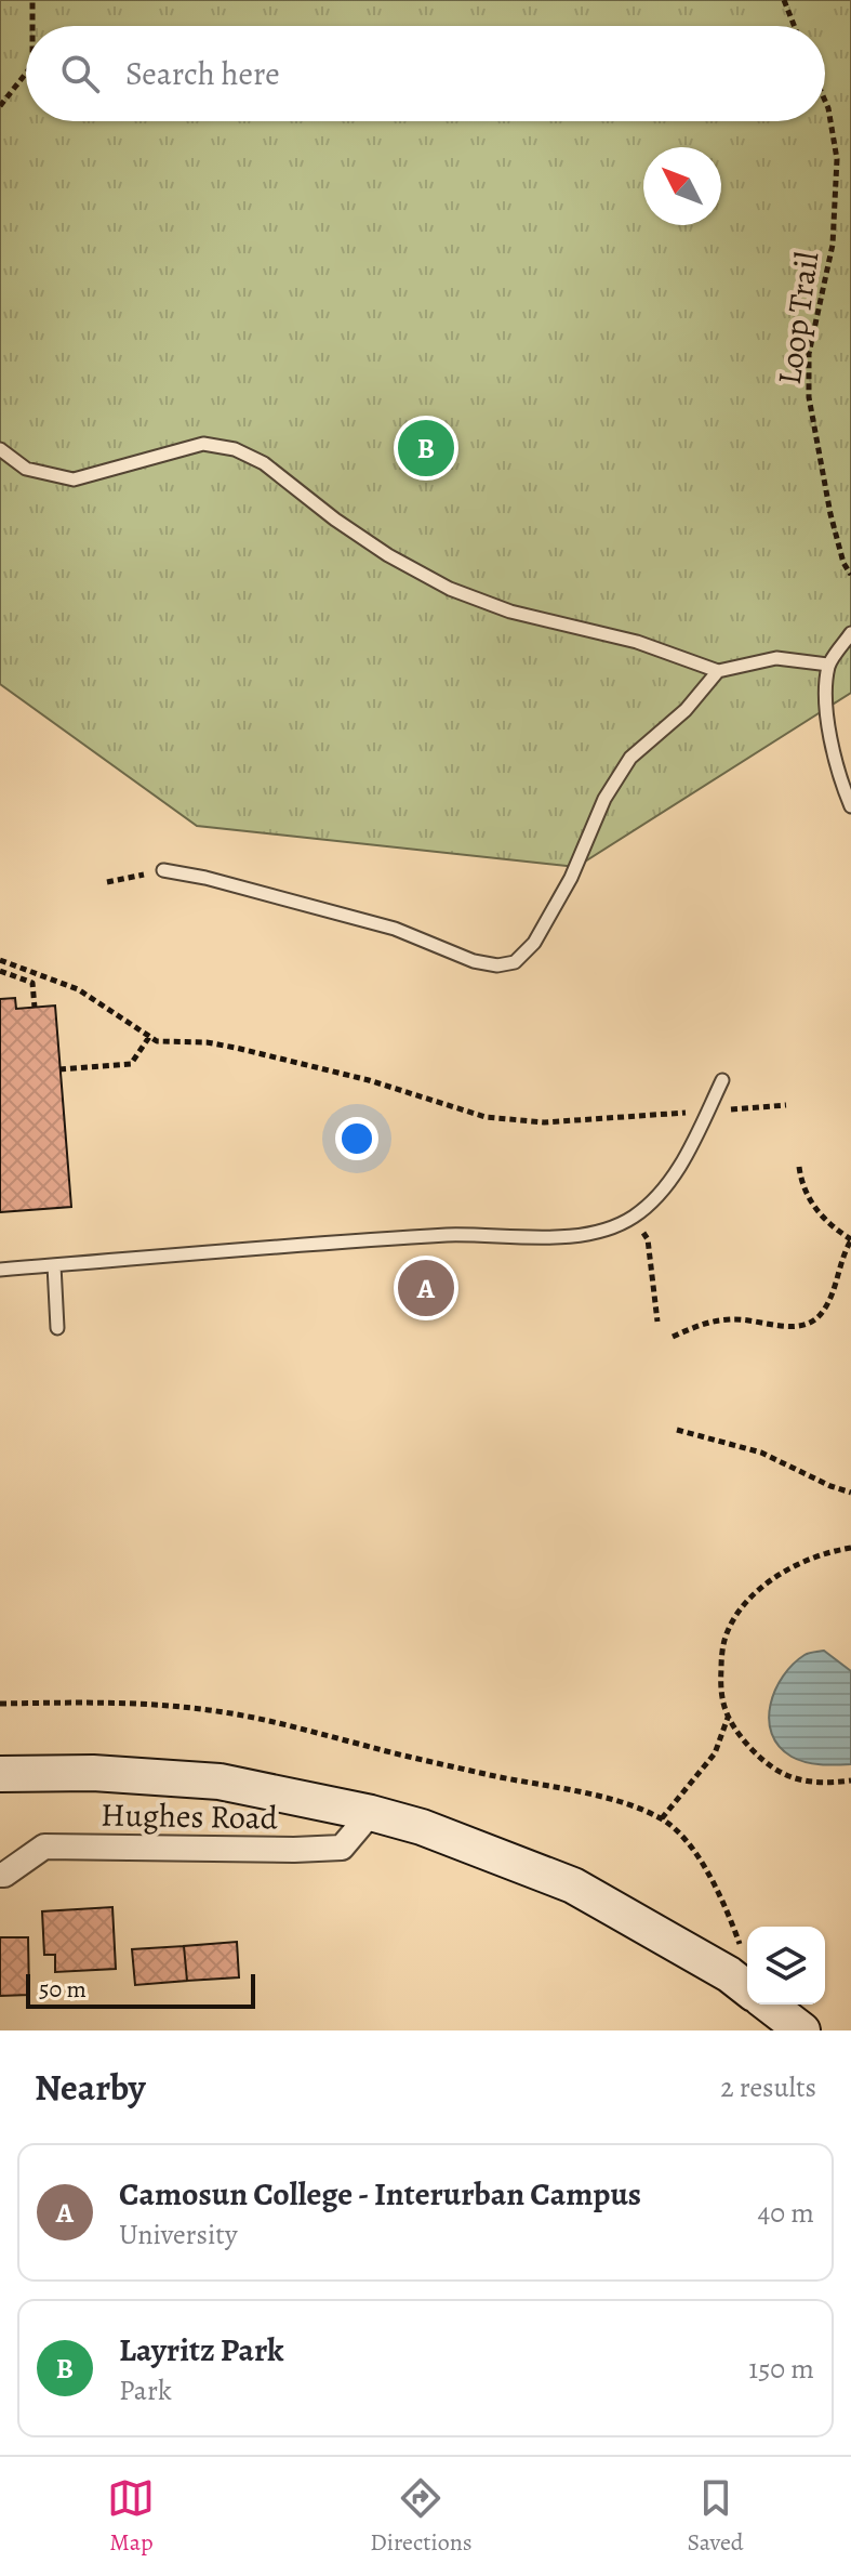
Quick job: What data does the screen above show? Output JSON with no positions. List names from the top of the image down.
{
  "streets": {
    "street": ["Hughes Road"],
    "path": ["Loop Trail"]
  },
  "scale_bar": "50 m",
  "north": "top left",
  "page": {
    "search": "Search here",
    "pins": ["B", "A"],
    "scale": "50 m",
    "heading": ["Nearby", "2 results"],
    "list": [
      {
        "mark": "A",
        "name": "Camosun College - Interurban Campus",
        "note": "University",
        "value": "40 m"
      },
      {
        "mark": "B",
        "name": "Layritz Park",
        "note": "Park",
        "value": "150 m"
      }
    ],
    "nav": ["Map", "Directions", "Saved"]
  }
}
